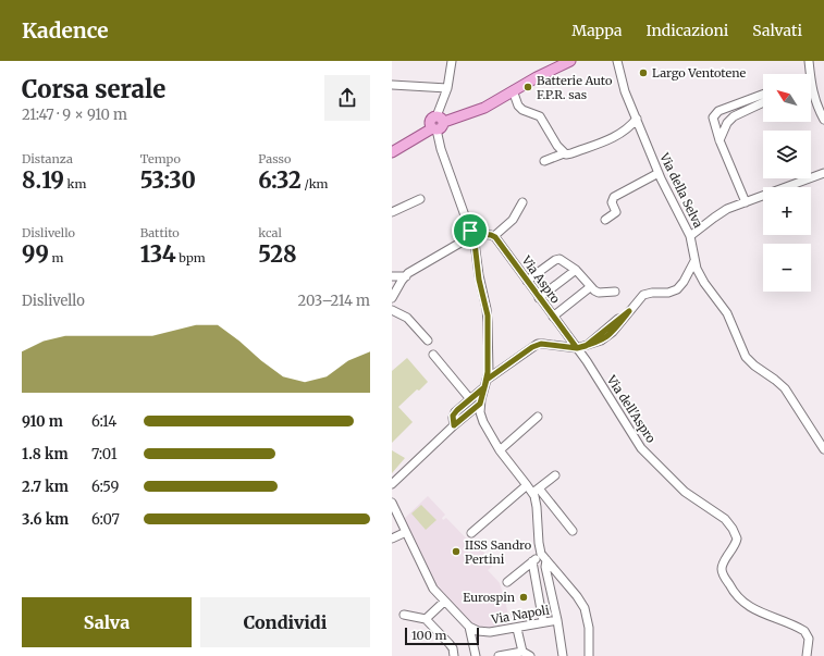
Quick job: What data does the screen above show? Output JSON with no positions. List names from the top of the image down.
{
  "streets": {
    "street": [
      "Via della Selva",
      "Via Aspro",
      "Via dell'Aspro",
      "Via Napoli"
    ]
  },
  "crossings": [
    ["Via Aspro", "Via dell'Aspro"]
  ],
  "places": [
    "Largo Ventotene",
    "Batterie Auto F.P.R. sas",
    "IISS Sandro Pertini",
    "Eurospin"
  ],
  "scale_bar": "100 m",
  "north": "top left",
  "page": {
    "header": "Kadence",
    "nav": ["Mappa", "Indicazioni", "Salvati"],
    "heading": ["Corsa serale", "21:47 · 9 × 910 m"],
    "map_buttons": ["+", "−"],
    "stats": [
      ["Distanza", "8.19 km"],
      ["Tempo", "53:30"],
      ["Passo", "6:32 /km"],
      ["Dislivello", "99 m"],
      ["Battito", "134 bpm"],
      ["kcal", "528"]
    ],
    "chart": ["Dislivello", "203–214 m"],
    "list": [
      {
        "name": "910 m",
        "note": "6:14"
      },
      {
        "name": "1.8 km",
        "note": "7:01"
      },
      {
        "name": "2.7 km",
        "note": "6:59"
      },
      {
        "name": "3.6 km",
        "note": "6:07"
      }
    ],
    "buttons": ["Salva", "Condividi"],
    "scale": "100 m"
  }
}
